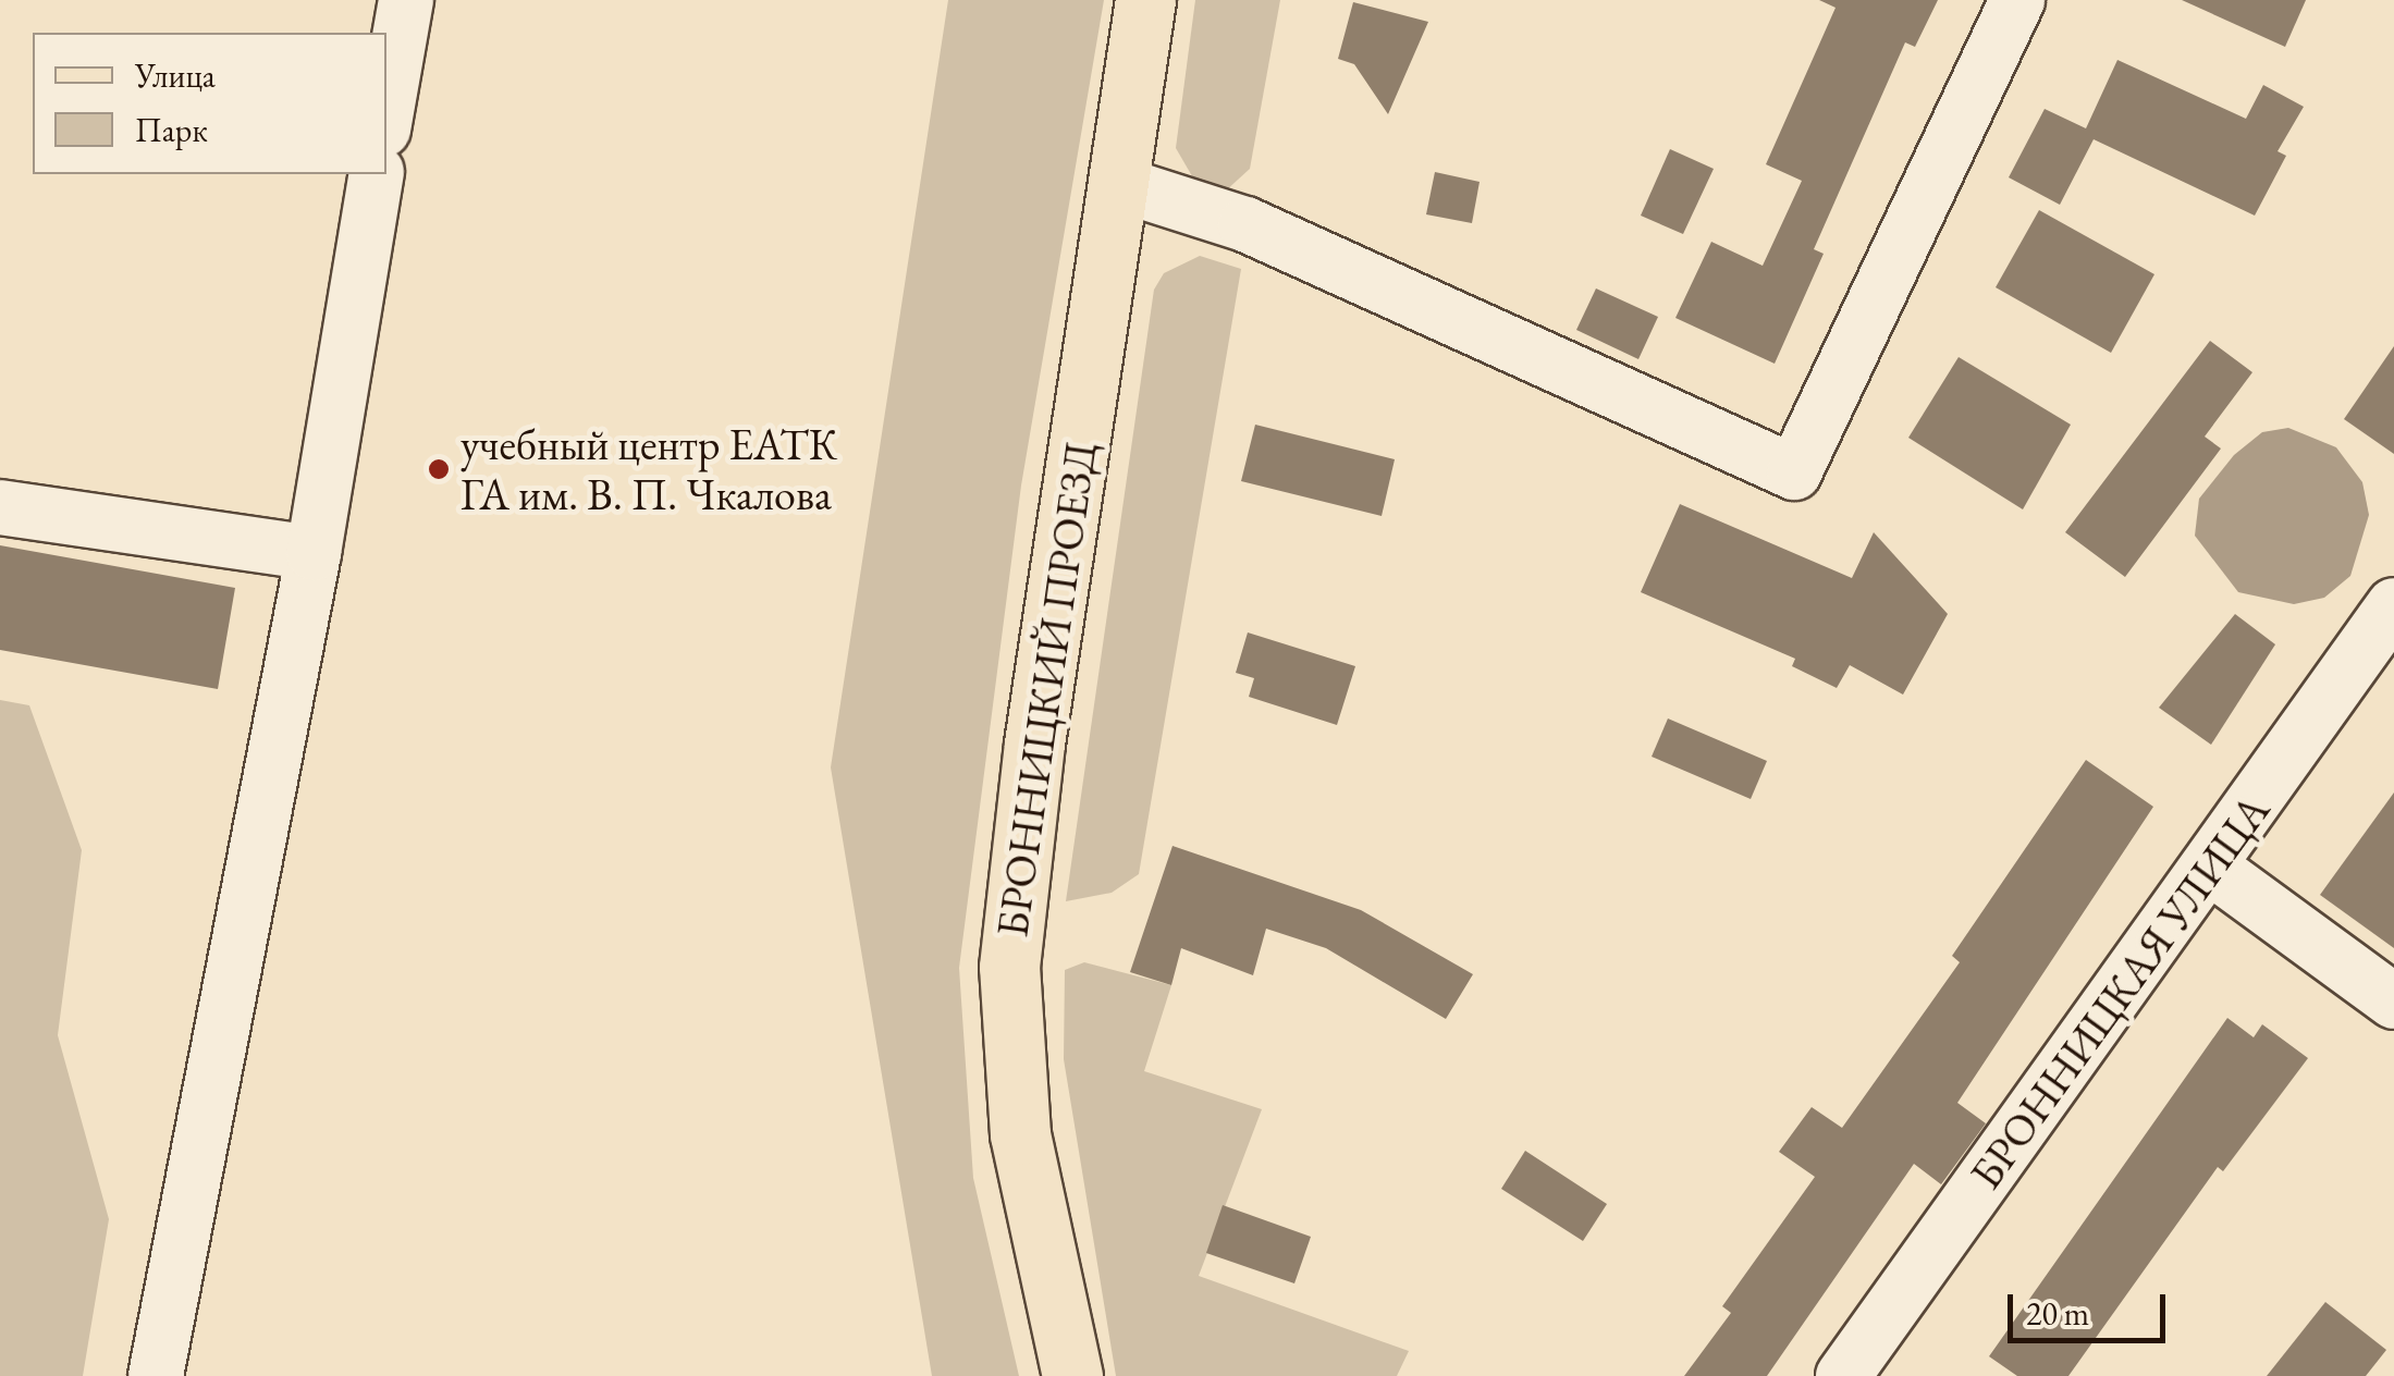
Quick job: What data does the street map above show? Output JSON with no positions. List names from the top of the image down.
{
  "streets": {
    "main road": ["БРОННИЦКИЙ ПРОЕЗД"],
    "street": ["БРОННИЦКАЯ УЛИЦА"]
  },
  "places": ["учебный центр ЕАТК ГА им. В. П. Чкалова"],
  "legend": ["Улица", "Парк"],
  "scale_bar": "20 m"
}
